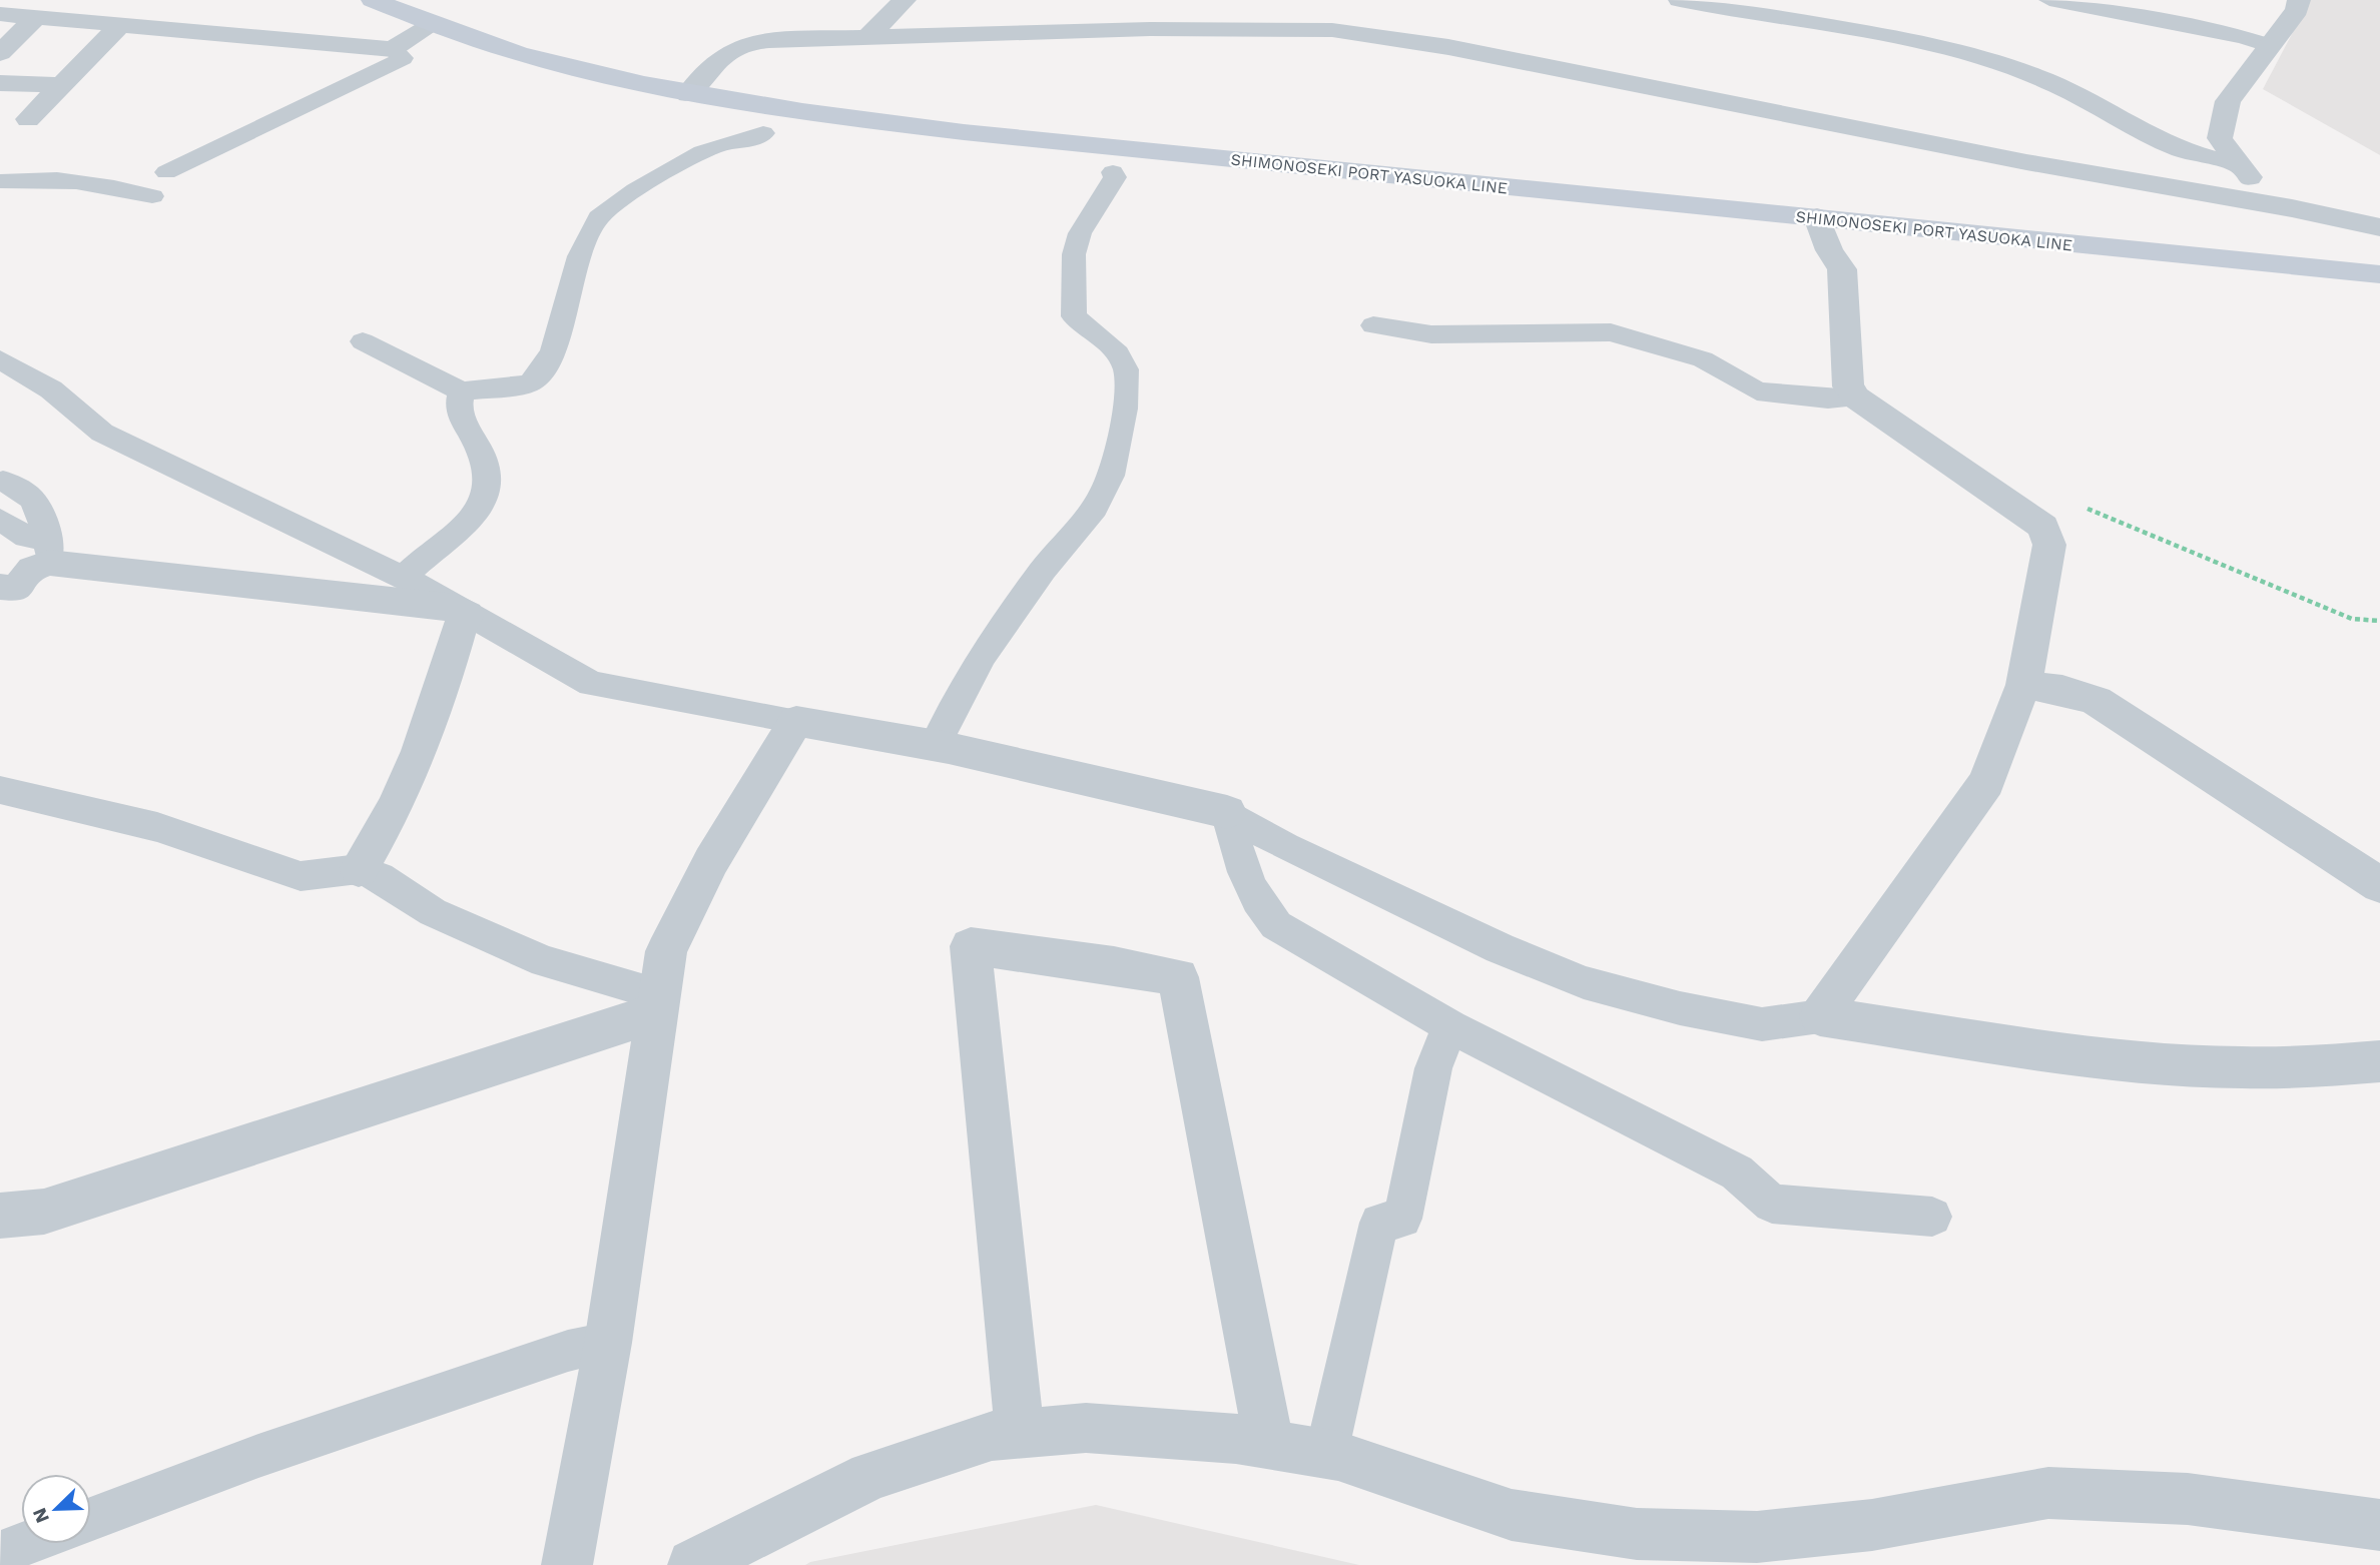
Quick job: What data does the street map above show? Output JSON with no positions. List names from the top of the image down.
{
  "streets": {
    "main road": ["SHIMONOSEKI PORT YASUOKA LINE"]
  },
  "north": "bottom left"
}
